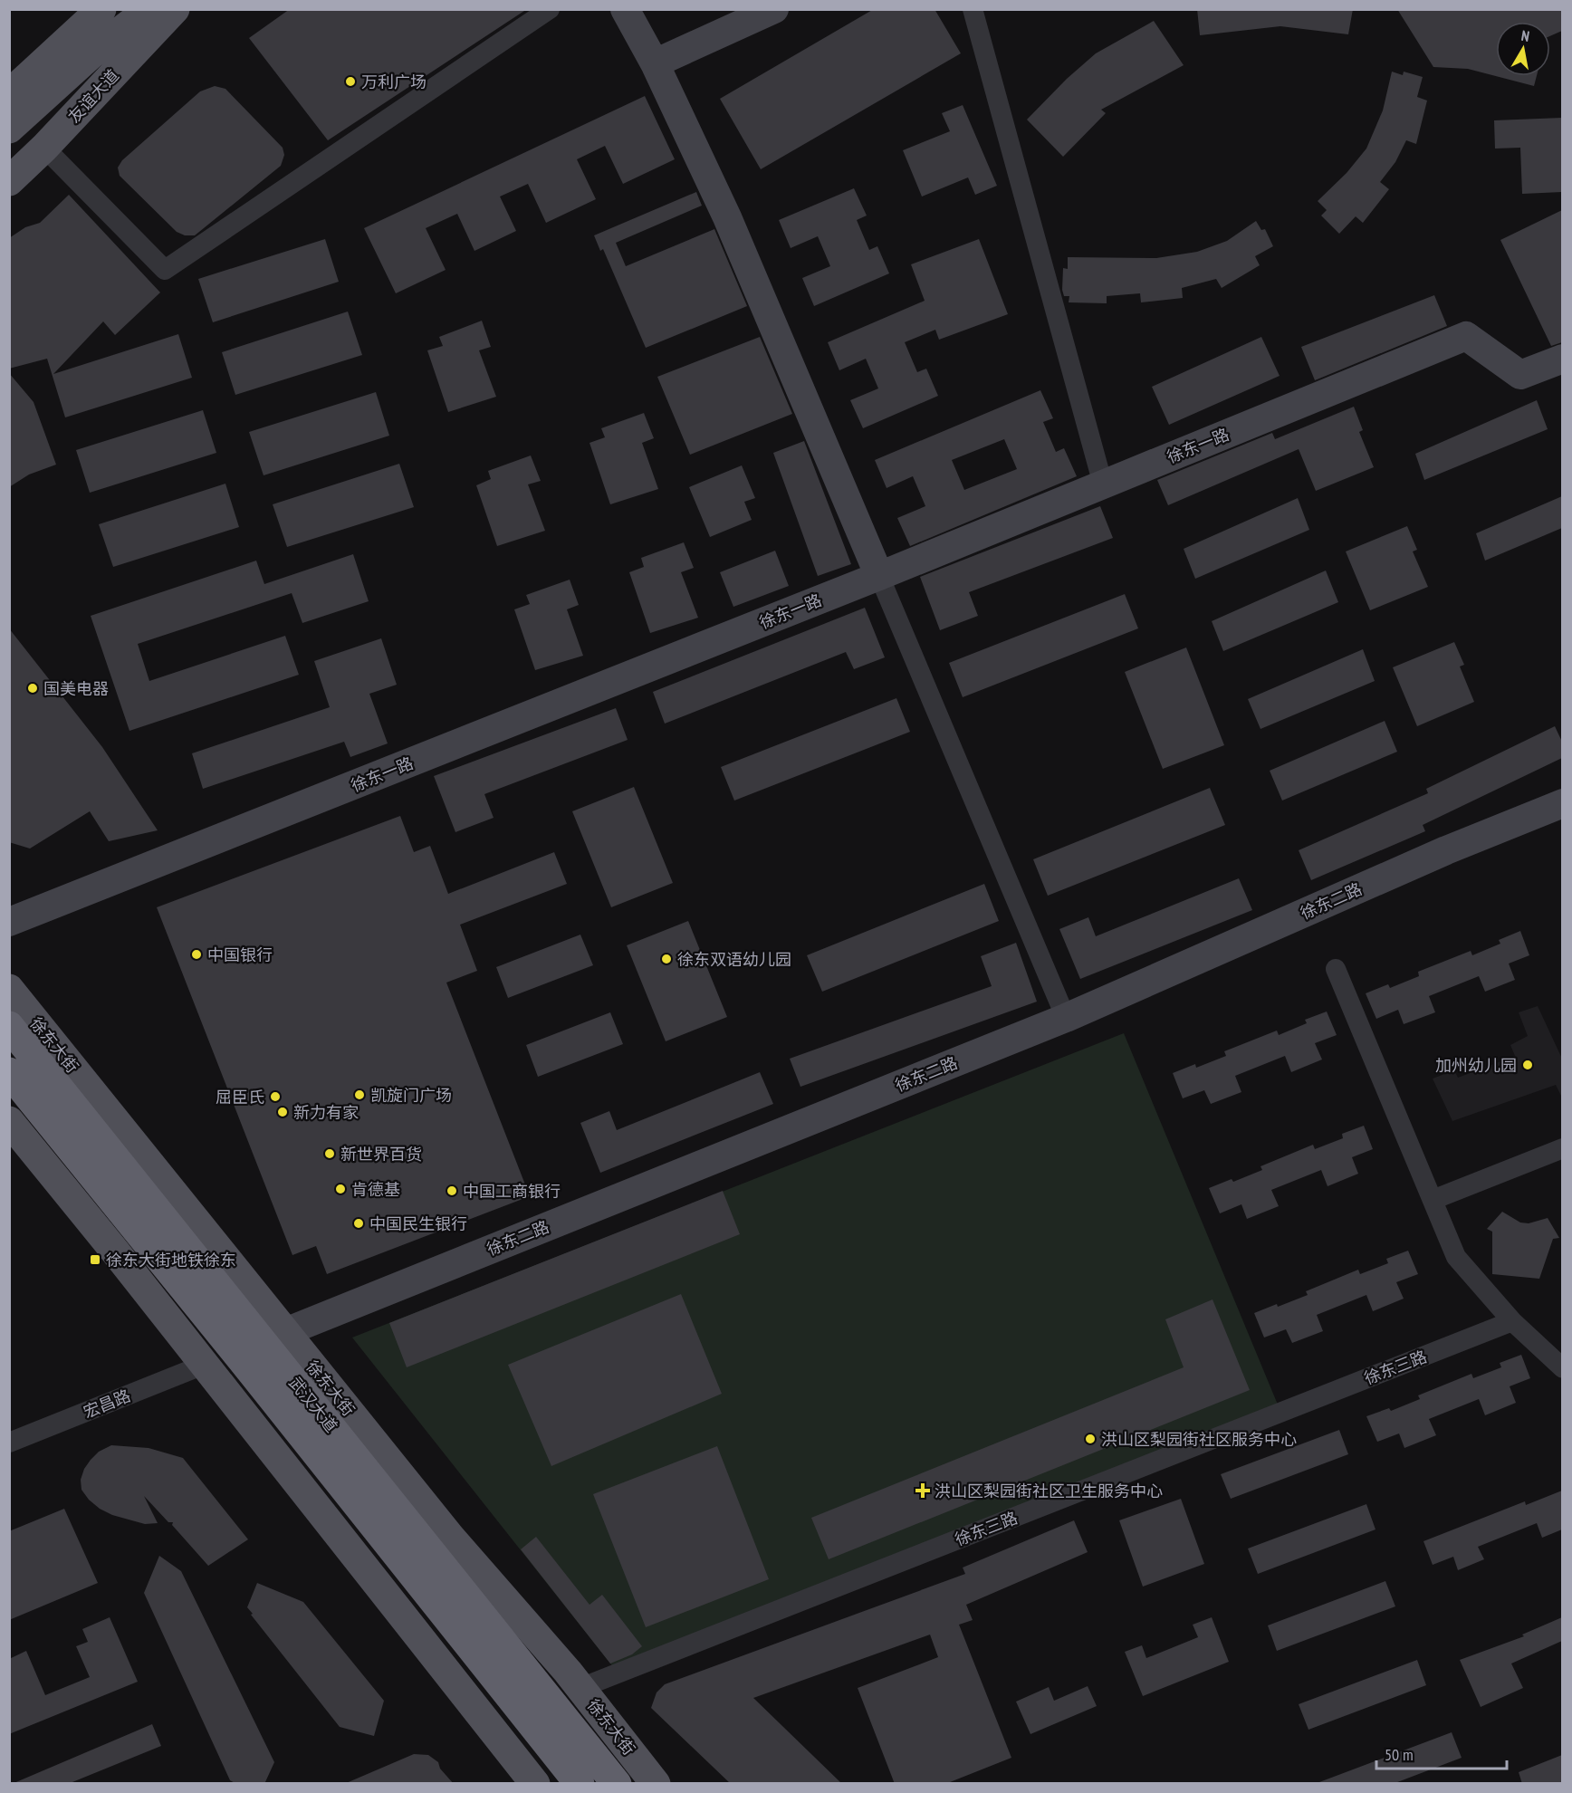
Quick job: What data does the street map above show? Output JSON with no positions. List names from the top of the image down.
{
  "streets": {
    "highway": ["武汉大道"],
    "main road": ["友谊大道", "徐东大街"],
    "street": [
      "徐东一路",
      "徐东二路",
      "徐东三路",
      "宏昌路"
    ]
  },
  "crossings": [
    ["徐东二路", "徐东大街"],
    ["徐东大街", "徐东三路"]
  ],
  "places": {
    "other": [
      "万利广场",
      "国美电器",
      "中国银行",
      "徐东双语幼儿园",
      "加州幼儿园",
      "凯旋门广场",
      "屈臣氏",
      "新力有家",
      "新世界百货",
      "肯德基",
      "中国工商银行",
      "中国民生银行",
      "洪山区梨园街社区服务中心"
    ],
    "transit": ["徐东大街地铁徐东"],
    "health": ["洪山区梨园街社区卫生服务中心"]
  },
  "scale_bar": "50 m",
  "north": "top"
}
